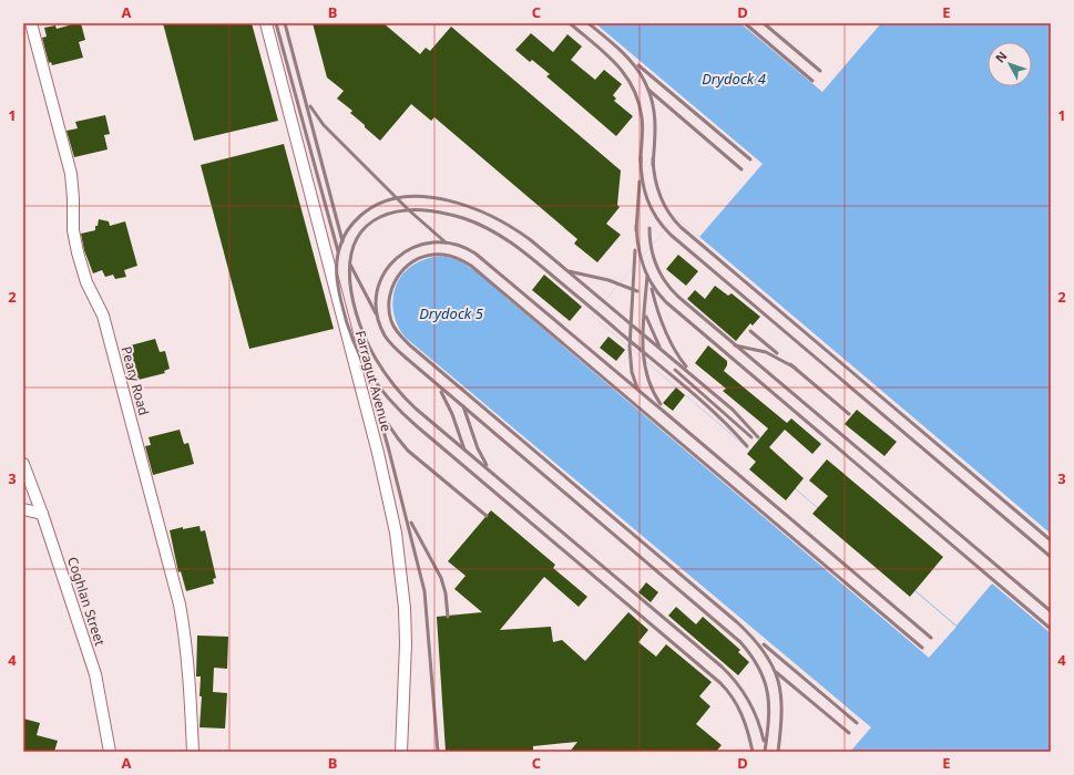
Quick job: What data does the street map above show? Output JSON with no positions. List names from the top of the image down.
{
  "streets": {
    "street": ["Peary Road", "Farragut Avenue", "Coghlan Street"]
  },
  "water": ["Drydock 4", "Drydock 5"],
  "north": "top left",
  "grid": {
    "columns": [
      "A",
      "B",
      "C",
      "D",
      "E"
    ],
    "rows": [
      "1",
      "2",
      "3",
      "4"
    ]
  }
}
